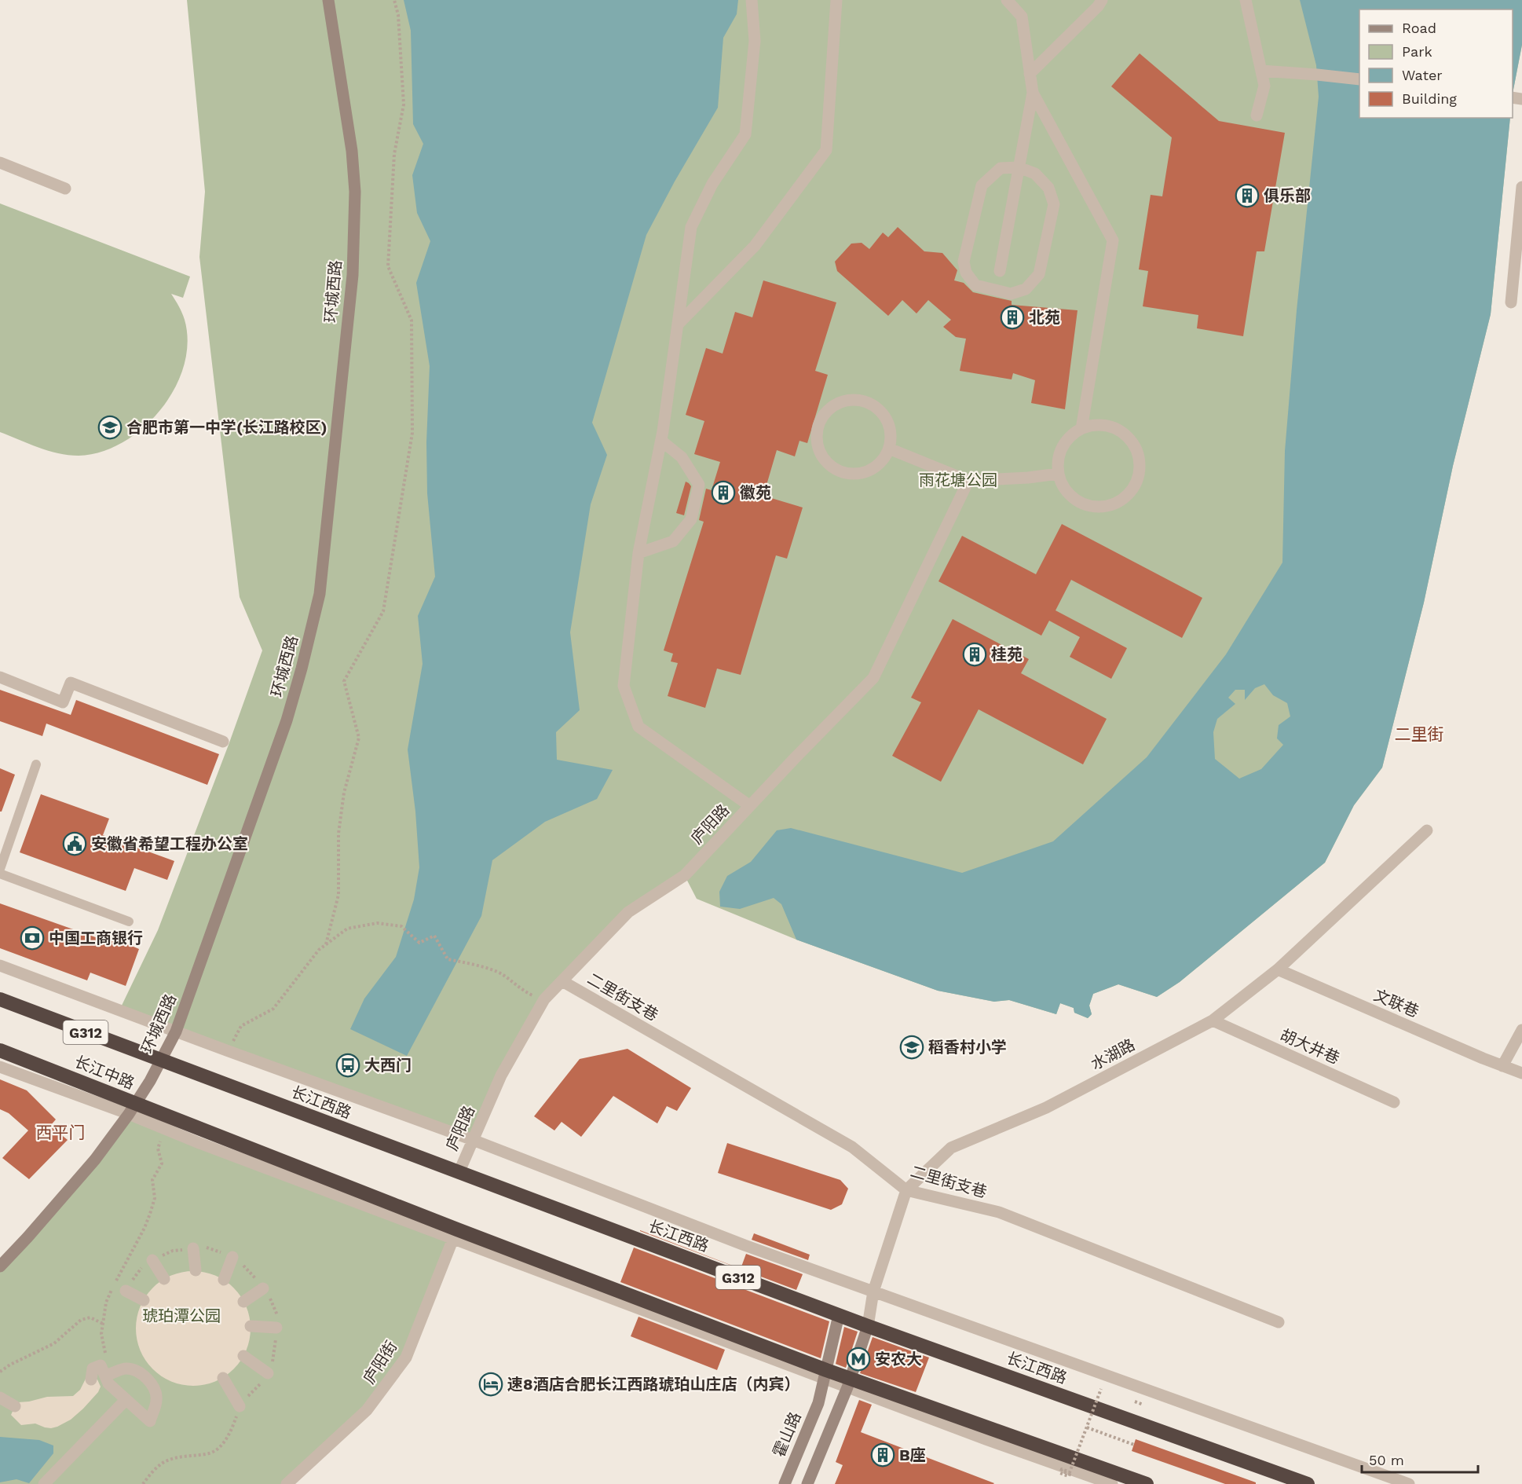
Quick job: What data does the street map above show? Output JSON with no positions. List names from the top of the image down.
{
  "streets": {
    "highway": ["G312", "长江中路", "长江西路"],
    "street": [
      "环城西路",
      "庐阳路",
      "二里街支巷",
      "文联巷",
      "胡大井巷",
      "水湖路",
      "庐阳街",
      "霍山路"
    ]
  },
  "crossings": [
    ["环城西路", "长江中路"],
    ["环城西路", "长江西路"],
    ["庐阳路", "二里街支巷"],
    ["庐阳路", "长江西路"],
    ["二里街支巷", "水湖路"],
    ["文联巷", "水湖路"],
    ["胡大井巷", "水湖路"],
    ["水湖路", "长江西路"],
    ["长江中路", "长江西路"],
    ["长江西路", "霍山路"]
  ],
  "districts": ["二里街", "西平门"],
  "parks": ["雨花塘公园", "琥珀潭公园"],
  "places": {
    "building": [
      "俱乐部",
      "北苑",
      "徽苑",
      "桂苑",
      "B座"
    ],
    "school or university": ["合肥市第一中学(长江路校区)", "稻香村小学"],
    "public building": ["安徽省希望工程办公室"],
    "bank": ["中国工商银行"],
    "bus stop": ["大西门"],
    "metro station": ["安农大"],
    "hotel": ["速8酒店合肥长江西路琥珀山庄店（内宾）"]
  },
  "legend": [
    "Road",
    "Park",
    "Water",
    "Building"
  ],
  "scale_bar": "50 m"
}
